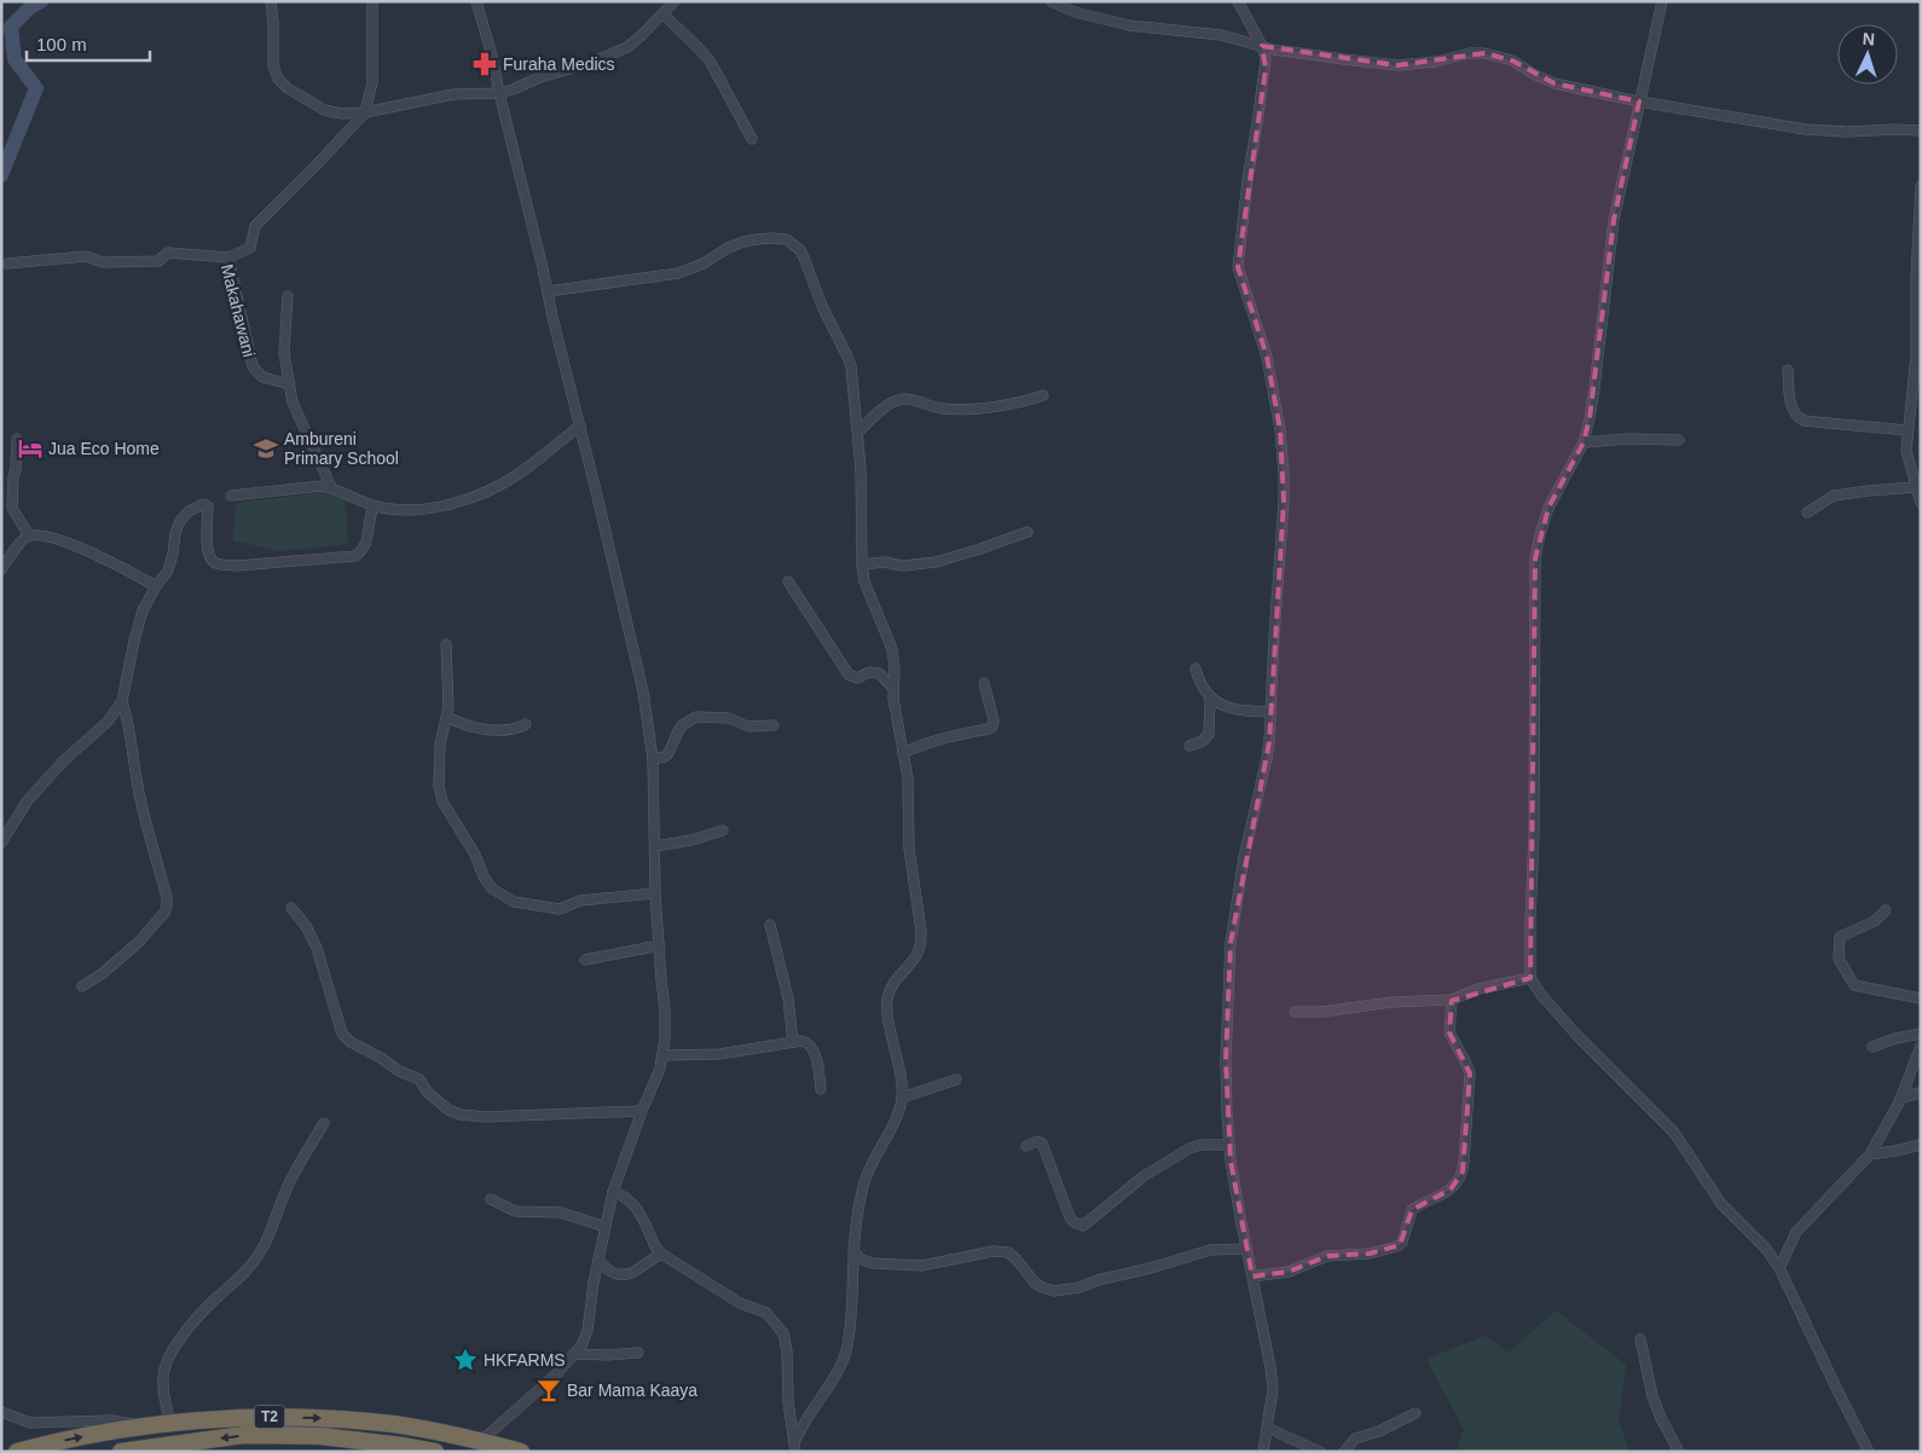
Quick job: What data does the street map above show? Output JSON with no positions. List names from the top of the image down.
{
  "streets": {
    "highway": ["T2"],
    "street": ["Makahawani"]
  },
  "places": {
    "pharmacy": ["Furaha Medics"],
    "hotel": ["Jua Eco Home"],
    "school or university": ["Ambureni Primary School"],
    "place": ["HKFARMS"],
    "bar": ["Bar Mama Kaaya"]
  },
  "scale_bar": "100 m",
  "north": "top"
}
